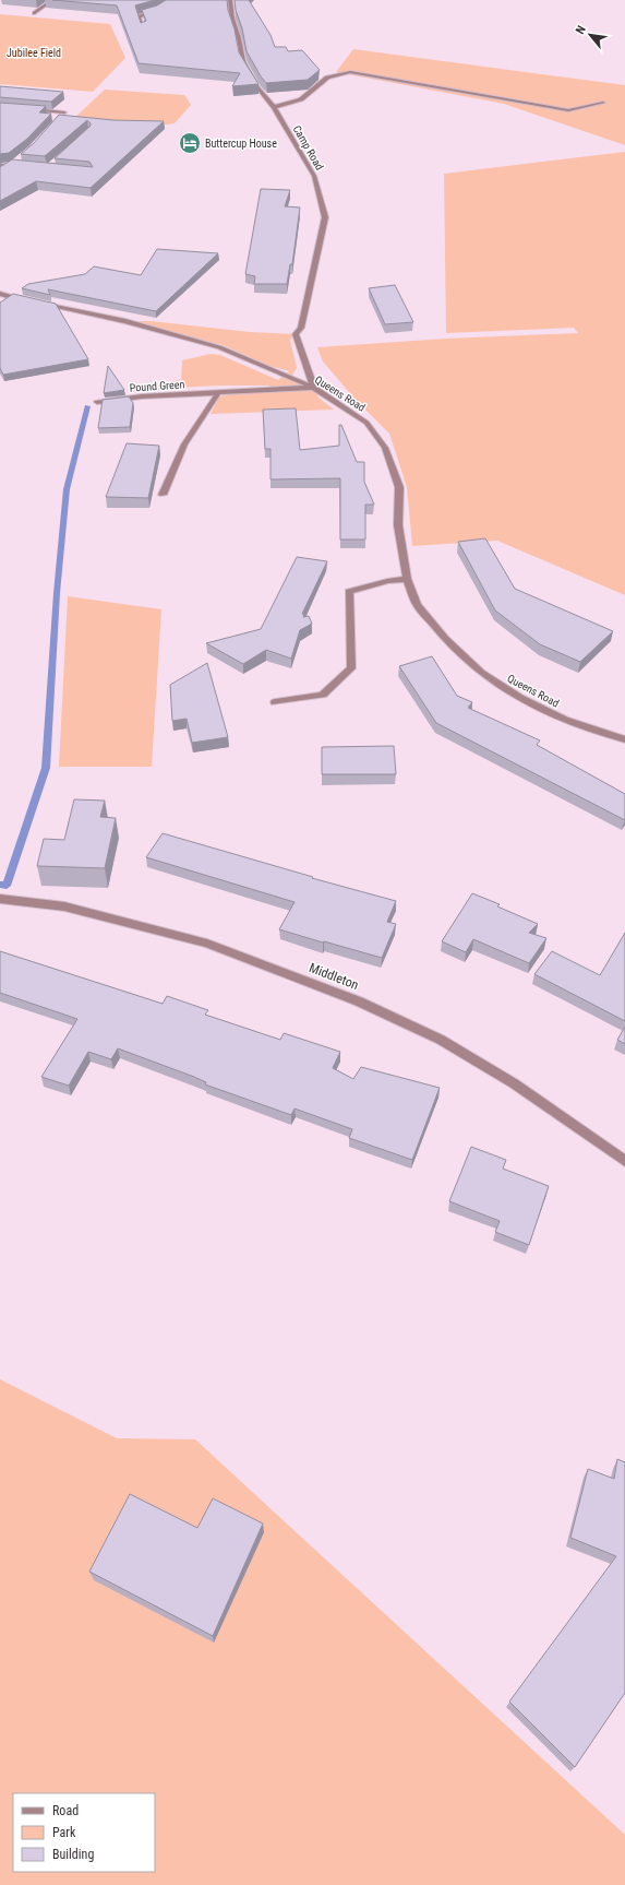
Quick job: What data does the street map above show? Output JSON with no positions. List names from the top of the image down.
{
  "streets": {
    "street": [
      "Camp Road",
      "Pound Green",
      "Queens Road",
      "Middleton"
    ]
  },
  "crossings": [
    ["Camp Road", "Pound Green"],
    ["Camp Road", "Queens Road"],
    ["Pound Green", "Queens Road"]
  ],
  "parks": ["Jubilee Field"],
  "places": {
    "hotel": ["Buttercup House"]
  },
  "legend": ["Road", "Park", "Building"],
  "north": "top left"
}
